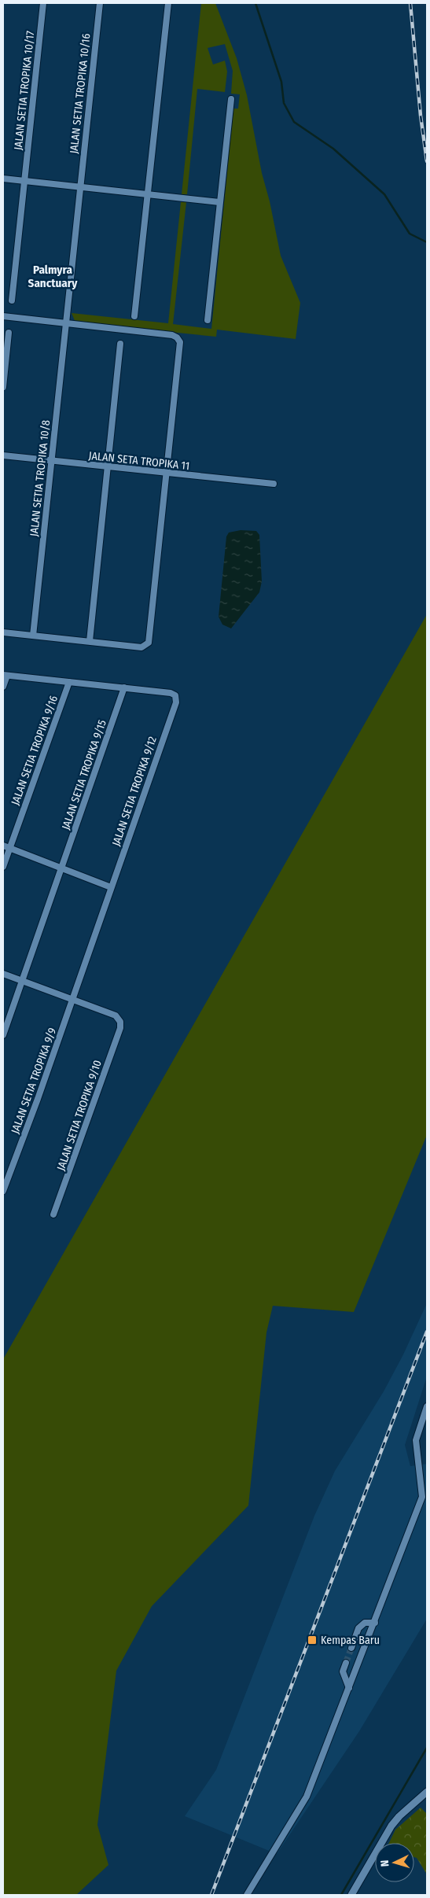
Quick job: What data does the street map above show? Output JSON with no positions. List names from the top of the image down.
{
  "streets": {
    "street": [
      "JALAN SETIA TROPIKA 10/17",
      "JALAN SETIA TROPIKA 10/16",
      "JALAN SETA TROPIKA 11",
      "JALAN SETIA TROPIKA 10/8",
      "JALAN SETIA TROPIKA 9/16",
      "JALAN SETIA TROPIKA 9/15",
      "JALAN SETIA TROPIKA 9/12",
      "JALAN SETIA TROPIKA 9/9",
      "JALAN SETIA TROPIKA 9/10"
    ]
  },
  "crossings": [
    ["JALAN SETIA TROPIKA 10/16", "JALAN SETIA TROPIKA 10/8"],
    ["JALAN SETA TROPIKA 11", "JALAN SETIA TROPIKA 10/8"],
    ["JALAN SETIA TROPIKA 9/15", "JALAN SETIA TROPIKA 9/12"],
    ["JALAN SETIA TROPIKA 9/12", "JALAN SETIA TROPIKA 9/9"],
    ["JALAN SETIA TROPIKA 9/12", "JALAN SETIA TROPIKA 9/10"],
    ["JALAN SETIA TROPIKA 9/9", "JALAN SETIA TROPIKA 9/10"]
  ],
  "districts": ["Palmyra Sanctuary"],
  "places": {
    "transit": ["Kempas Baru"]
  },
  "north": "left"
}
